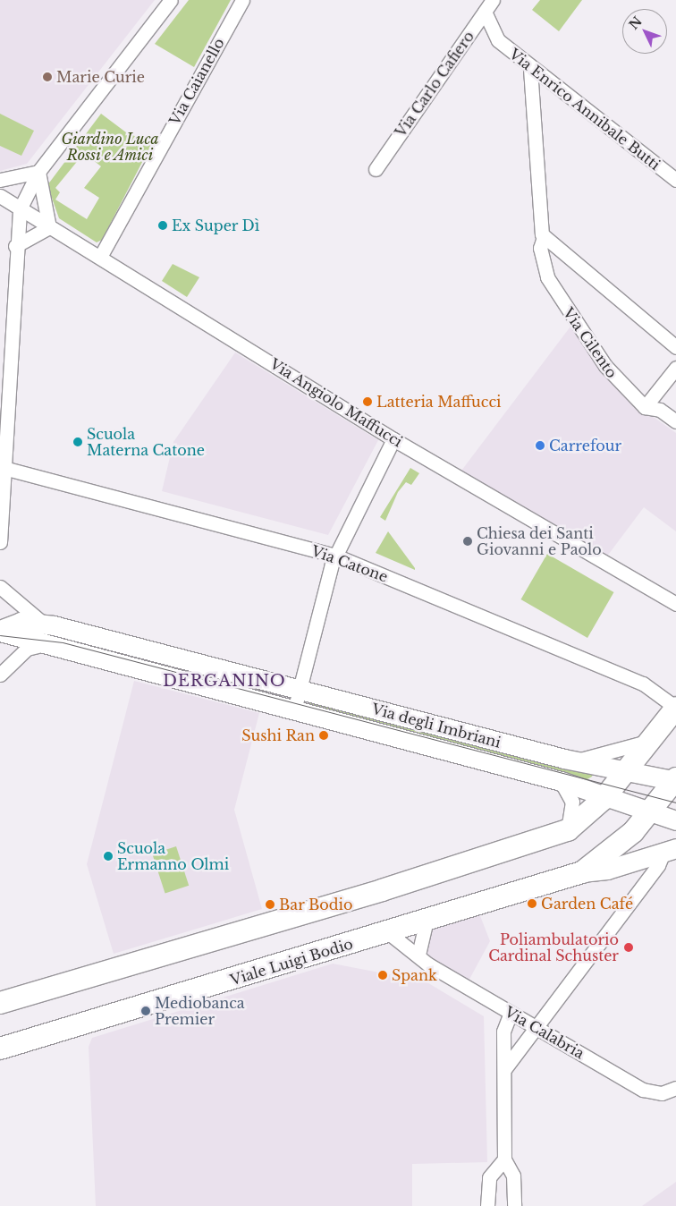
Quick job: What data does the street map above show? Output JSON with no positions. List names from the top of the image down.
{
  "streets": {
    "main road": ["Viale Luigi Bodio"],
    "street": [
      "Via Caianello",
      "Via Carlo Cafiero",
      "Via Enrico Annibale Butti",
      "Via Cilento",
      "Via Angiolo Maffucci",
      "Via Catone",
      "Via degli Imbriani",
      "Via Calabria"
    ]
  },
  "crossings": [
    ["Via Caianello", "Via Angiolo Maffucci"],
    ["Via Carlo Cafiero", "Via Enrico Annibale Butti"],
    ["Via Enrico Annibale Butti", "Via Cilento"],
    ["Viale Luigi Bodio", "Via Calabria"]
  ],
  "districts": ["DERGANINO"],
  "parks": ["Giardino Luca Rossi e Amici"],
  "places": [
    "Marie Curie",
    "Ex Super Dì",
    "Latteria Maffucci",
    "Scuola Materna Catone",
    "Carrefour",
    "Chiesa dei Santi Giovanni e Paolo",
    "Sushi Ran",
    "Scuola Ermanno Olmi",
    "Garden Café",
    "Bar Bodio",
    "Poliambulatorio Cardinal Schuster",
    "Spank",
    "Mediobanca Premier"
  ],
  "north": "top left"
}
